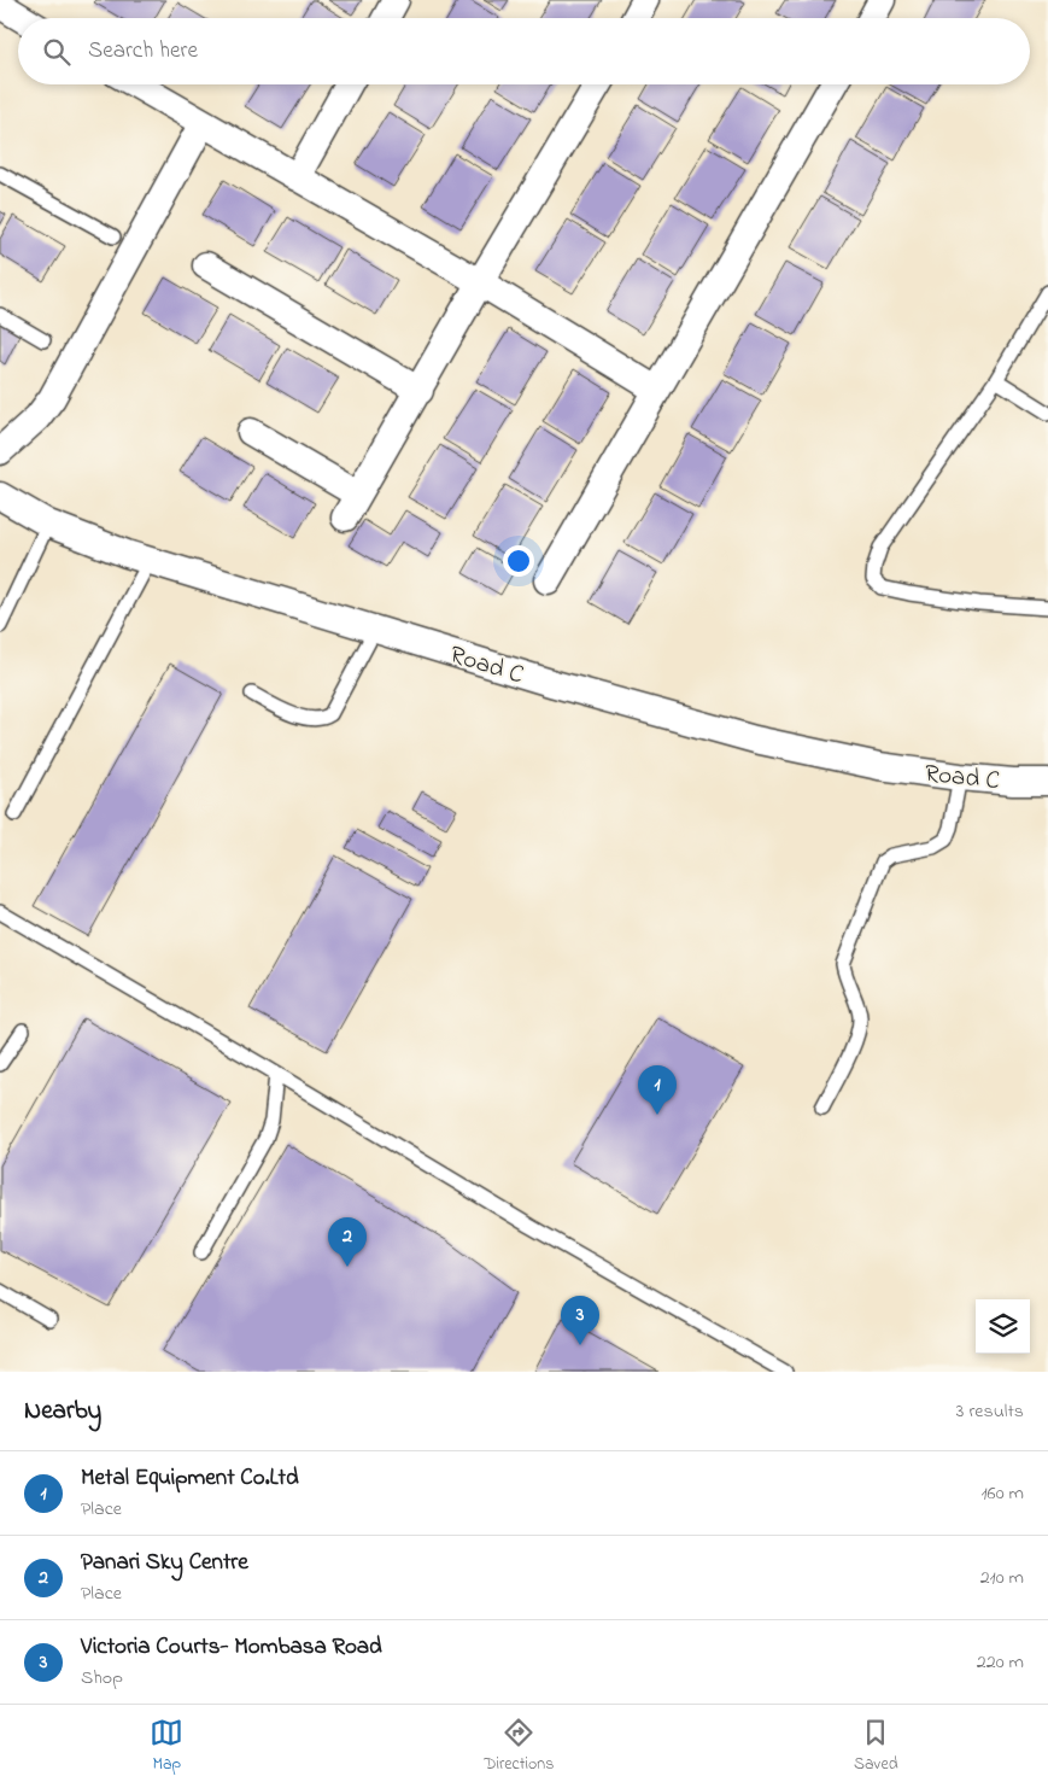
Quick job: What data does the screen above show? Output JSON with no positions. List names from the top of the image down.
{
  "streets": {
    "street": ["Road C"]
  },
  "page": {
    "search": "Search here",
    "pins": ["1", "2", "3"],
    "heading": ["Nearby", "3 results"],
    "list": [
      {
        "mark": "1",
        "name": "Metal Equipment Co.Ltd",
        "note": "Place",
        "value": "160 m"
      },
      {
        "mark": "2",
        "name": "Panari Sky Centre",
        "note": "Place",
        "value": "210 m"
      },
      {
        "mark": "3",
        "name": "Victoria Courts- Mombasa Road",
        "note": "Shop",
        "value": "220 m"
      }
    ],
    "nav": ["Map", "Directions", "Saved"]
  }
}
